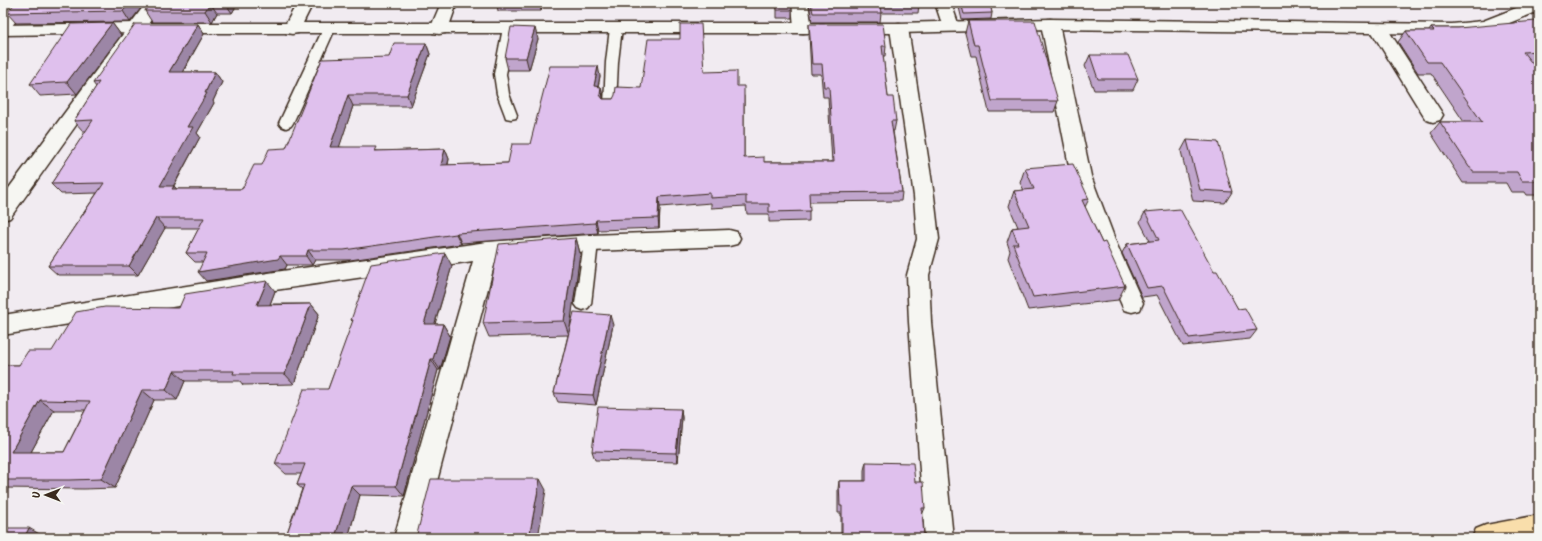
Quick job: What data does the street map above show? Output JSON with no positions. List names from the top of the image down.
{
  "north": "left"
}
